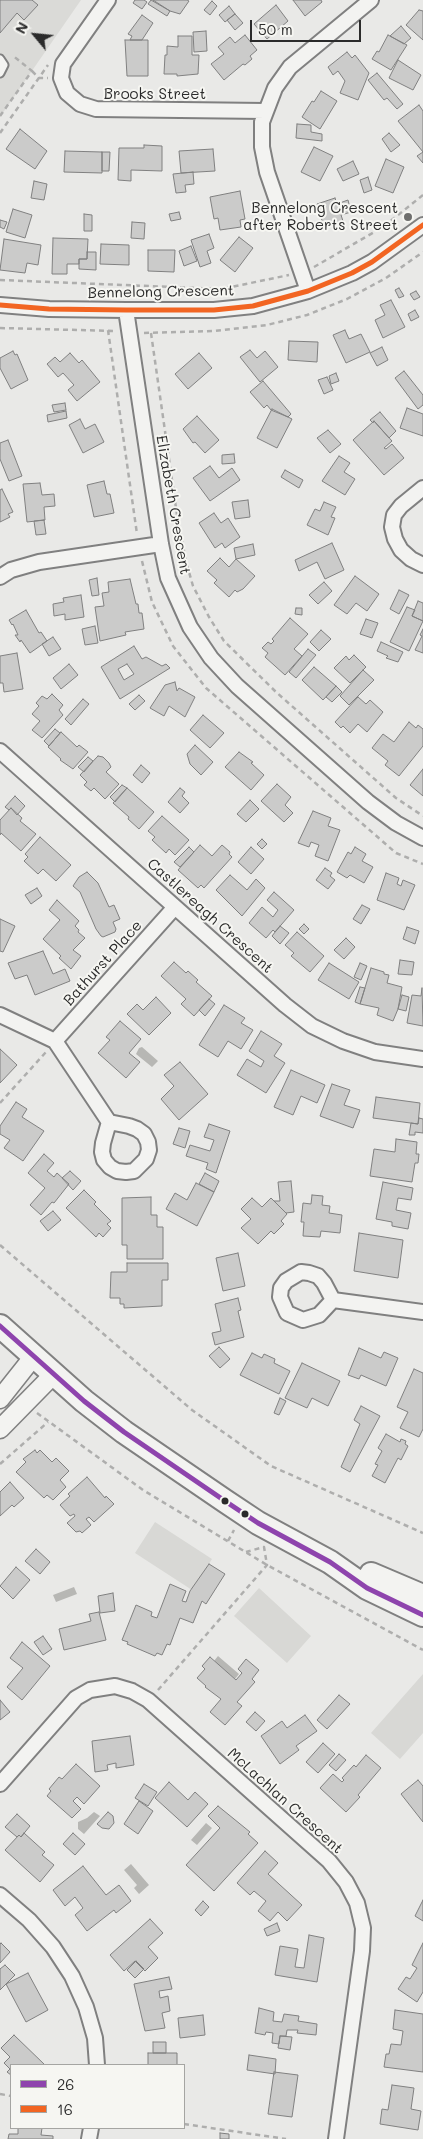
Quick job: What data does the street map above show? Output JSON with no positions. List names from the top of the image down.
{
  "streets": {
    "street": [
      "Brooks Street",
      "Bennelong Crescent",
      "Elizabeth Crescent",
      "Castlereagh Crescent",
      "Bathurst Place",
      "McLachlan Crescent"
    ]
  },
  "crossings": [
    ["Bennelong Crescent", "Elizabeth Crescent"],
    ["Castlereagh Crescent", "Bathurst Place"]
  ],
  "places": ["Bennelong Crescent after Roberts Street"],
  "lines": ["transit line 16", "transit line 26"],
  "legend": ["26", "16"],
  "scale_bar": "50 m",
  "north": "top left"
}
